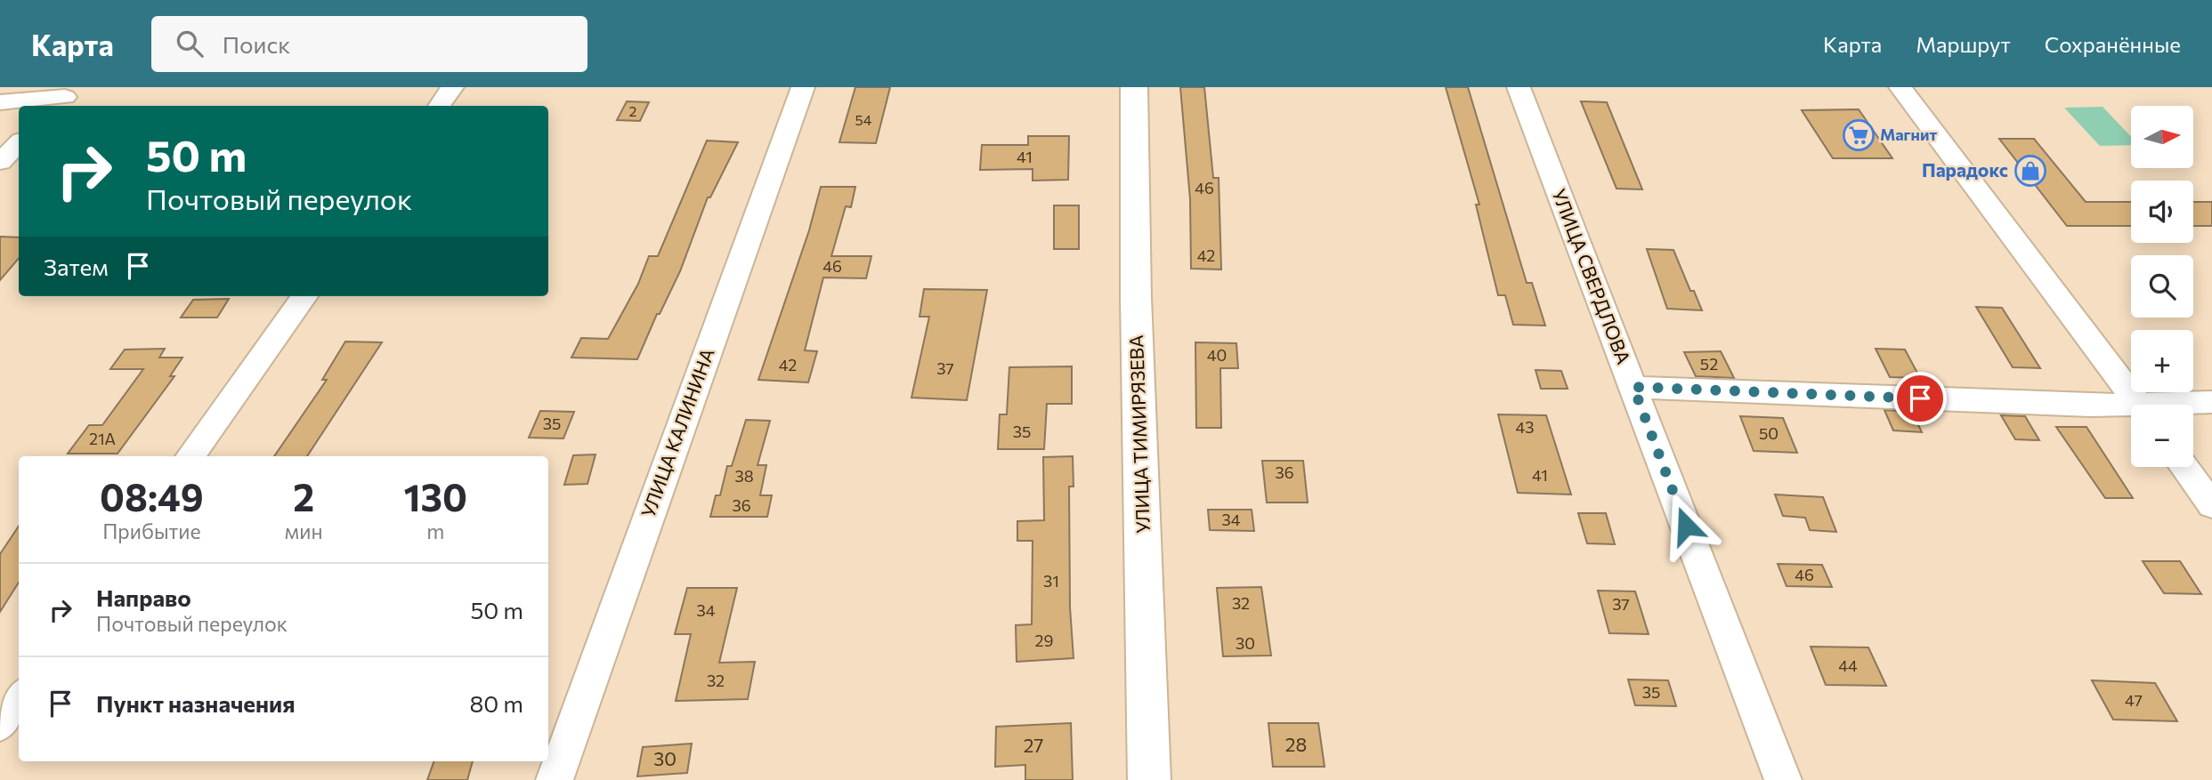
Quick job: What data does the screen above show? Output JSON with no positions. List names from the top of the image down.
{
  "streets": {
    "main road": ["УЛИЦА ТИМИРЯЗЕВА"],
    "street": ["УЛИЦА СВЕРДЛОВА", "УЛИЦА КАЛИНИНА"]
  },
  "places": {
    "supermarket": ["Магнит"],
    "shop": ["Парадокс"]
  },
  "house_numbers": [
    "2",
    "54",
    "41",
    "46",
    "42",
    "46",
    "40",
    "52",
    "42",
    "37",
    "35",
    "43",
    "35",
    "50",
    "21А",
    "36",
    "41",
    "38",
    "36",
    "34",
    "46",
    "31",
    "32",
    "37",
    "34",
    "29",
    "30",
    "44",
    "32",
    "35",
    "47",
    "28",
    "27",
    "30"
  ],
  "north": "right",
  "page": {
    "header": "Карта",
    "search": "Поиск",
    "nav": ["Карта", "Маршрут", "Сохранённые"],
    "map_buttons": ["+", "−"],
    "turn": ["50 m", "Почтовый переулок"],
    "then": "Затем",
    "eta": [
      "08:49",
      "Прибытие",
      "2",
      "мин",
      "130",
      "m"
    ],
    "list": [
      {
        "name": "Направо",
        "note": "Почтовый переулок",
        "value": "50 m"
      },
      {
        "name": "Пункт назначения",
        "value": "80 m"
      }
    ]
  }
}
